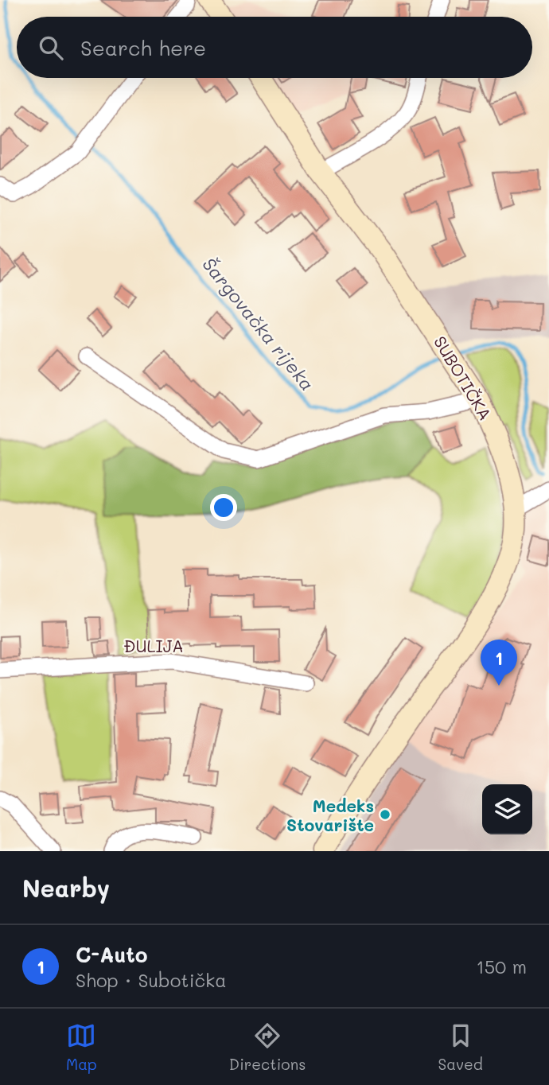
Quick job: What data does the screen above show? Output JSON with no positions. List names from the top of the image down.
{
  "streets": {
    "street": ["SUBOTIČKA", "ĐULIJA"]
  },
  "water": ["Šargovačka rijeka"],
  "places": ["Medeks Stovarište"],
  "page": {
    "search": "Search here",
    "pins": "1",
    "heading": "Nearby",
    "list": [
      {
        "mark": "1",
        "name": "C-Auto",
        "note": "Shop · Subotička",
        "value": "150 m"
      }
    ],
    "nav": ["Map", "Directions", "Saved"]
  }
}
